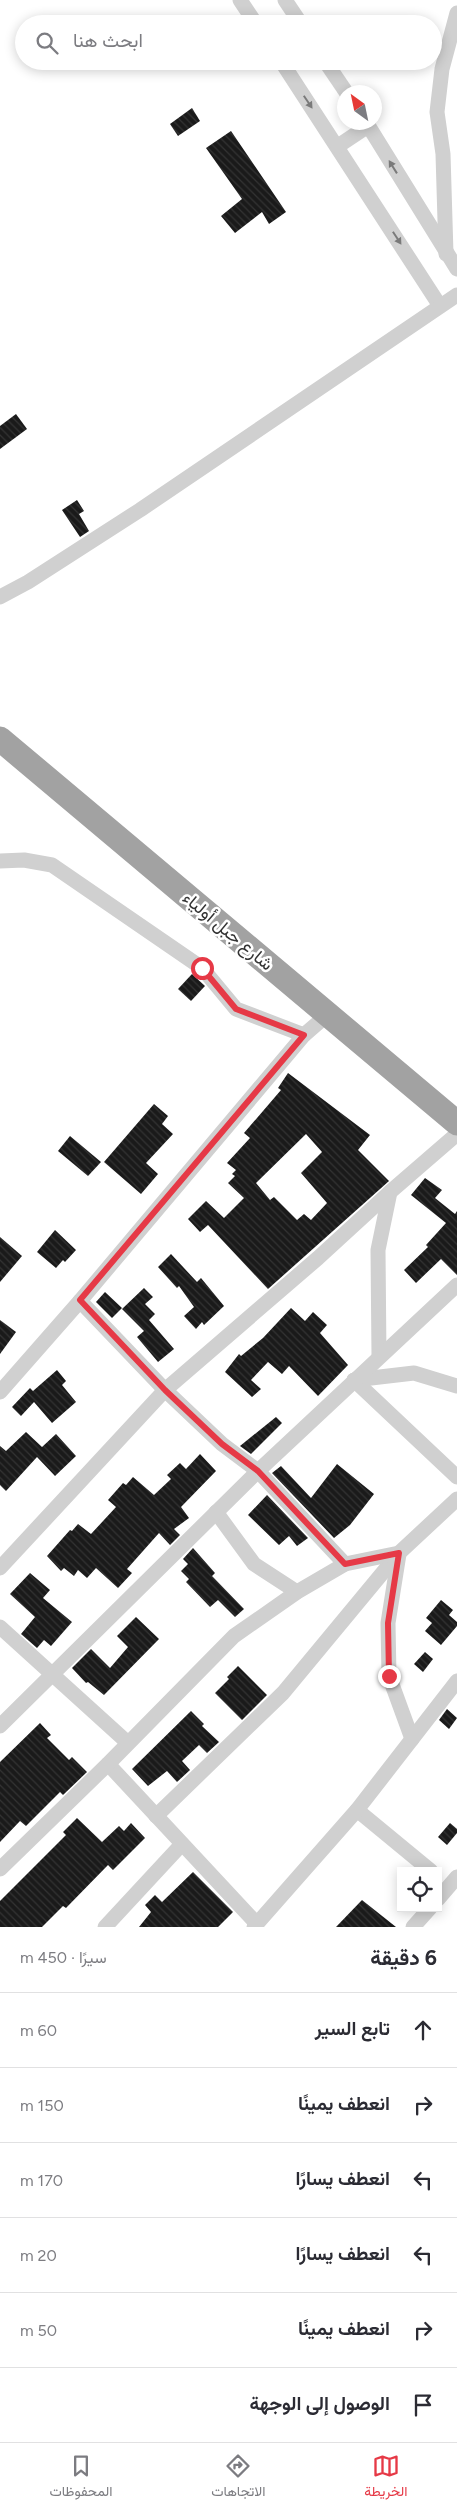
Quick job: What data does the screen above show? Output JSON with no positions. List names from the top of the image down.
{
  "streets": {
    "highway": ["شارع جبل أولياء"]
  },
  "north": "top left",
  "page": {
    "search": "ابحث هنا",
    "heading": ["6 دقيقة", "سيرًا · 450 m"],
    "list": [
      ["تابع السير", "60 m"],
      ["انعطف يمينًا", "150 m"],
      ["انعطف يسارًا", "170 m"],
      ["انعطف يسارًا", "20 m"],
      ["انعطف يمينًا", "50 m"],
      "الوصول إلى الوجهة"
    ],
    "nav": ["الخريطة", "الاتجاهات", "المحفوظات"]
  }
}
